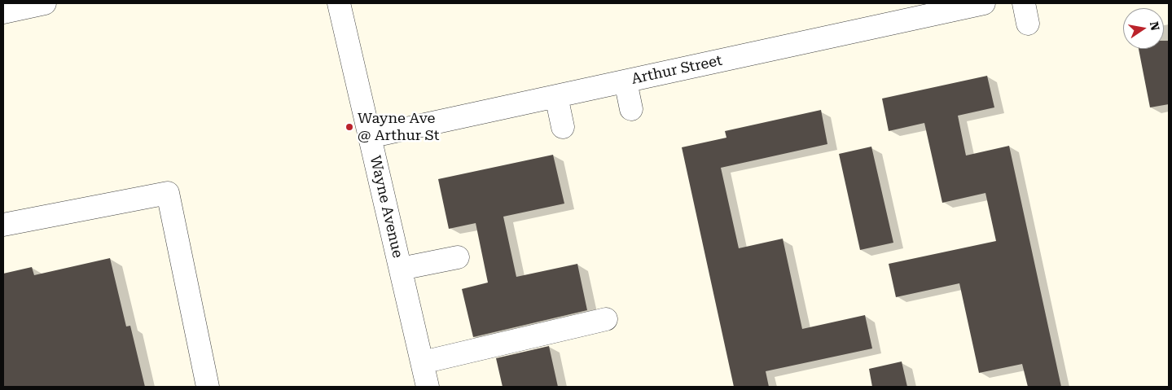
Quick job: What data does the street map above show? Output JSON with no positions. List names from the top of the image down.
{
  "streets": {
    "street": ["Arthur Street", "Wayne Avenue"]
  },
  "crossings": [
    ["Arthur Street", "Wayne Avenue"]
  ],
  "places": ["Wayne Ave @ Arthur St"],
  "north": "right"
}
